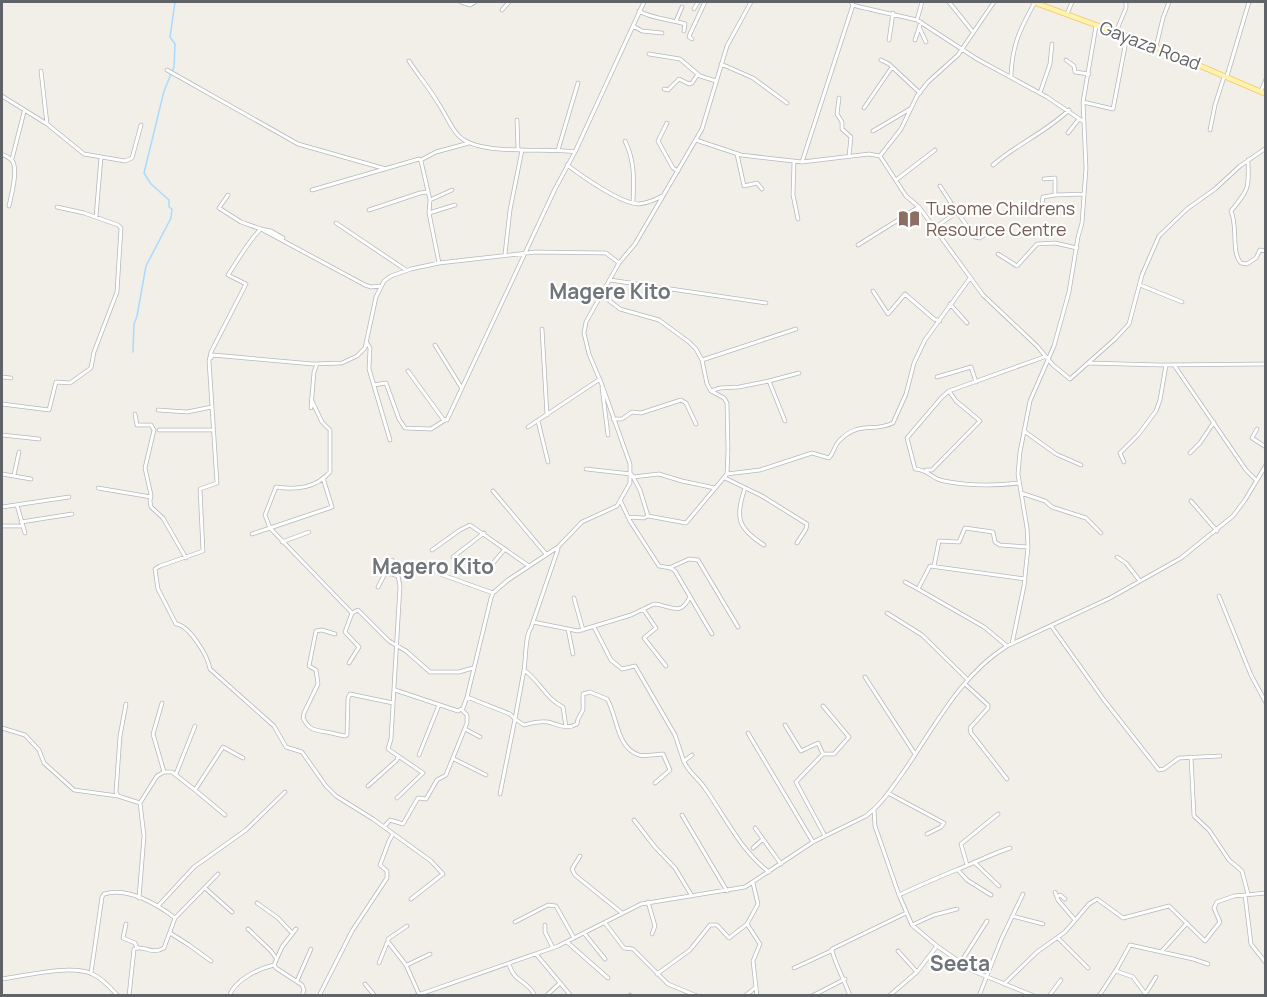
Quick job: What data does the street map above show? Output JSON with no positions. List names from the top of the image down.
{
  "streets": {
    "main road": ["Gayaza Road"]
  },
  "districts": ["Magere Kito", "Magero Kito", "Seeta"],
  "places": {
    "library": ["Tusome Childrens Resource Centre"]
  }
}
